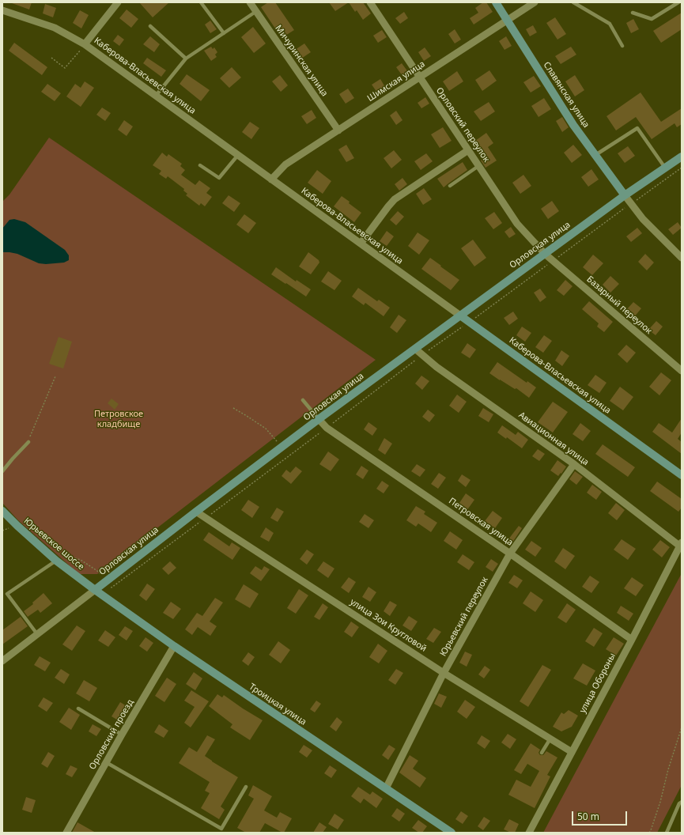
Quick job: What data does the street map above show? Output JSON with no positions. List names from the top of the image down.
{
  "streets": {
    "main road": [
      "Каберова-Власьевская улица",
      "Славянская улица",
      "Орловская улица",
      "Юрьевское шоссе",
      "Троицкая улица"
    ],
    "street": [
      "Мичуринская улица",
      "Шимская улица",
      "Орловский переулок",
      "Базарный переулок",
      "Авиационная улица",
      "Петровская улица",
      "Юрьевский переулок",
      "улица Зои Кругловой",
      "улица Обороны",
      "Орловский проезд"
    ]
  },
  "crossings": [
    ["Мичуринская улица", "Шимская улица"],
    ["Каберова-Власьевская улица", "Шимская улица"],
    ["Каберова-Власьевская улица", "Орловская улица"],
    ["Шимская улица", "Славянская улица"],
    ["Шимская улица", "Орловский переулок"],
    ["Славянская улица", "Орловская улица"],
    ["Орловский переулок", "Орловская улица"],
    ["Орловский переулок", "Базарный переулок"],
    ["Орловская улица", "Базарный переулок"],
    ["Орловская улица", "Авиационная улица"],
    ["Орловская улица", "Петровская улица"],
    ["Орловская улица", "Юрьевское шоссе"],
    ["Орловская улица", "улица Зои Кругловой"],
    ["Орловская улица", "Троицкая улица"],
    ["Авиационная улица", "Юрьевский переулок"],
    ["Авиационная улица", "улица Обороны"],
    ["Петровская улица", "Юрьевский переулок"],
    ["Петровская улица", "улица Обороны"],
    ["Юрьевское шоссе", "Троицкая улица"],
    ["Юрьевский переулок", "улица Зои Кругловой"],
    ["Юрьевский переулок", "Троицкая улица"],
    ["улица Зои Кругловой", "улица Обороны"],
    ["Троицкая улица", "Орловский проезд"]
  ],
  "parks": ["Петровское кладбище"],
  "scale_bar": "50 m"
}
